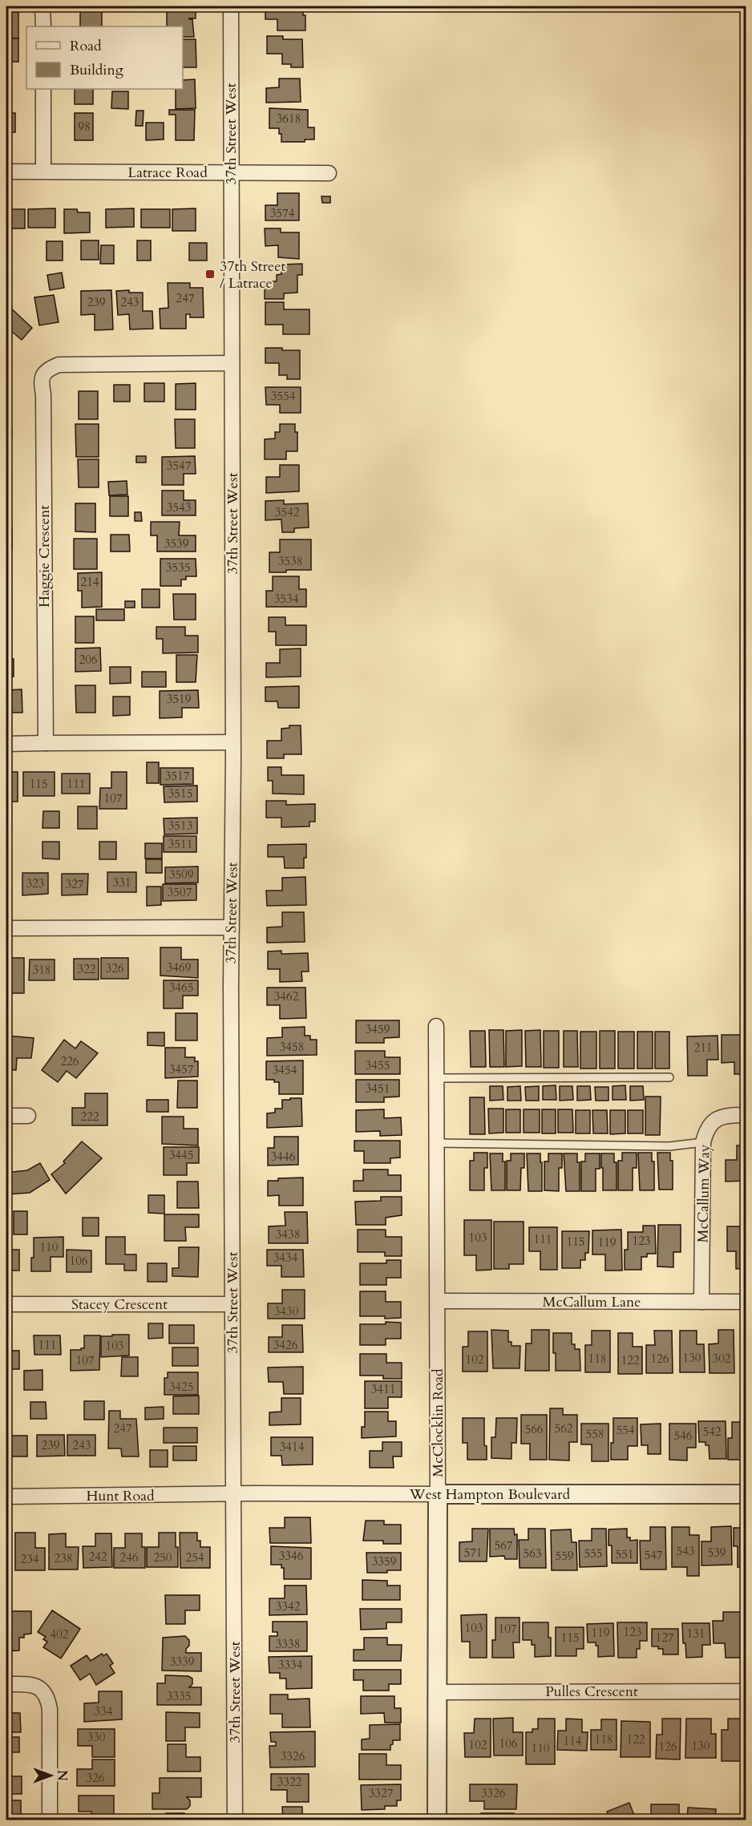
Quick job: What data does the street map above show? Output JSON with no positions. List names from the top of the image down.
{
  "streets": {
    "street": [
      "37th Street West",
      "Latrace Road",
      "Haggie Crescent",
      "McCallum Way",
      "McCallum Lane",
      "Stacey Crescent",
      "McClocklin Road",
      "West Hampton Boulevard",
      "Hunt Road",
      "Pulles Crescent"
    ]
  },
  "crossings": [
    ["37th Street West", "Latrace Road"],
    ["37th Street West", "Haggie Crescent"],
    ["37th Street West", "Stacey Crescent"],
    ["37th Street West", "West Hampton Boulevard"],
    ["37th Street West", "Hunt Road"],
    ["McCallum Way", "McCallum Lane"],
    ["McCallum Lane", "McClocklin Road"],
    ["McClocklin Road", "West Hampton Boulevard"],
    ["McClocklin Road", "Pulles Crescent"],
    ["West Hampton Boulevard", "Hunt Road"]
  ],
  "places": {
    "transit": ["37th Street / Latrace"]
  },
  "house_numbers": [
    "3618",
    "98",
    "3574",
    "247",
    "239",
    "243",
    "3554",
    "3547",
    "3543",
    "3542",
    "3539",
    "3538",
    "3535",
    "214",
    "3534",
    "206",
    "3519",
    "3517",
    "115",
    "111",
    "3515",
    "107",
    "3513",
    "3511",
    "3509",
    "331",
    "323",
    "327",
    "3507",
    "3469",
    "326",
    "322",
    "318",
    "3465",
    "3462",
    "3459",
    "3458",
    "211",
    "226",
    "3455",
    "3457",
    "3454",
    "3451",
    "222",
    "3445",
    "3446",
    "3438",
    "103",
    "111",
    "123",
    "115",
    "119",
    "110",
    "3434",
    "106",
    "3430",
    "111",
    "3426",
    "103",
    "130",
    "118",
    "126",
    "302",
    "102",
    "107",
    "122",
    "3425",
    "3411",
    "247",
    "562",
    "566",
    "554",
    "542",
    "558",
    "546",
    "239",
    "243",
    "3414",
    "567",
    "543",
    "571",
    "539",
    "563",
    "555",
    "551",
    "547",
    "3346",
    "559",
    "242",
    "246",
    "250",
    "254",
    "238",
    "234",
    "3359",
    "3342",
    "103",
    "107",
    "123",
    "119",
    "131",
    "402",
    "115",
    "127",
    "3338",
    "3339",
    "3334",
    "3335",
    "334",
    "330",
    "118",
    "122",
    "114",
    "106",
    "102",
    "130",
    "126",
    "110",
    "3326",
    "326",
    "3322",
    "3327",
    "3326"
  ],
  "legend": ["Road", "Building"],
  "north": "right"
}
